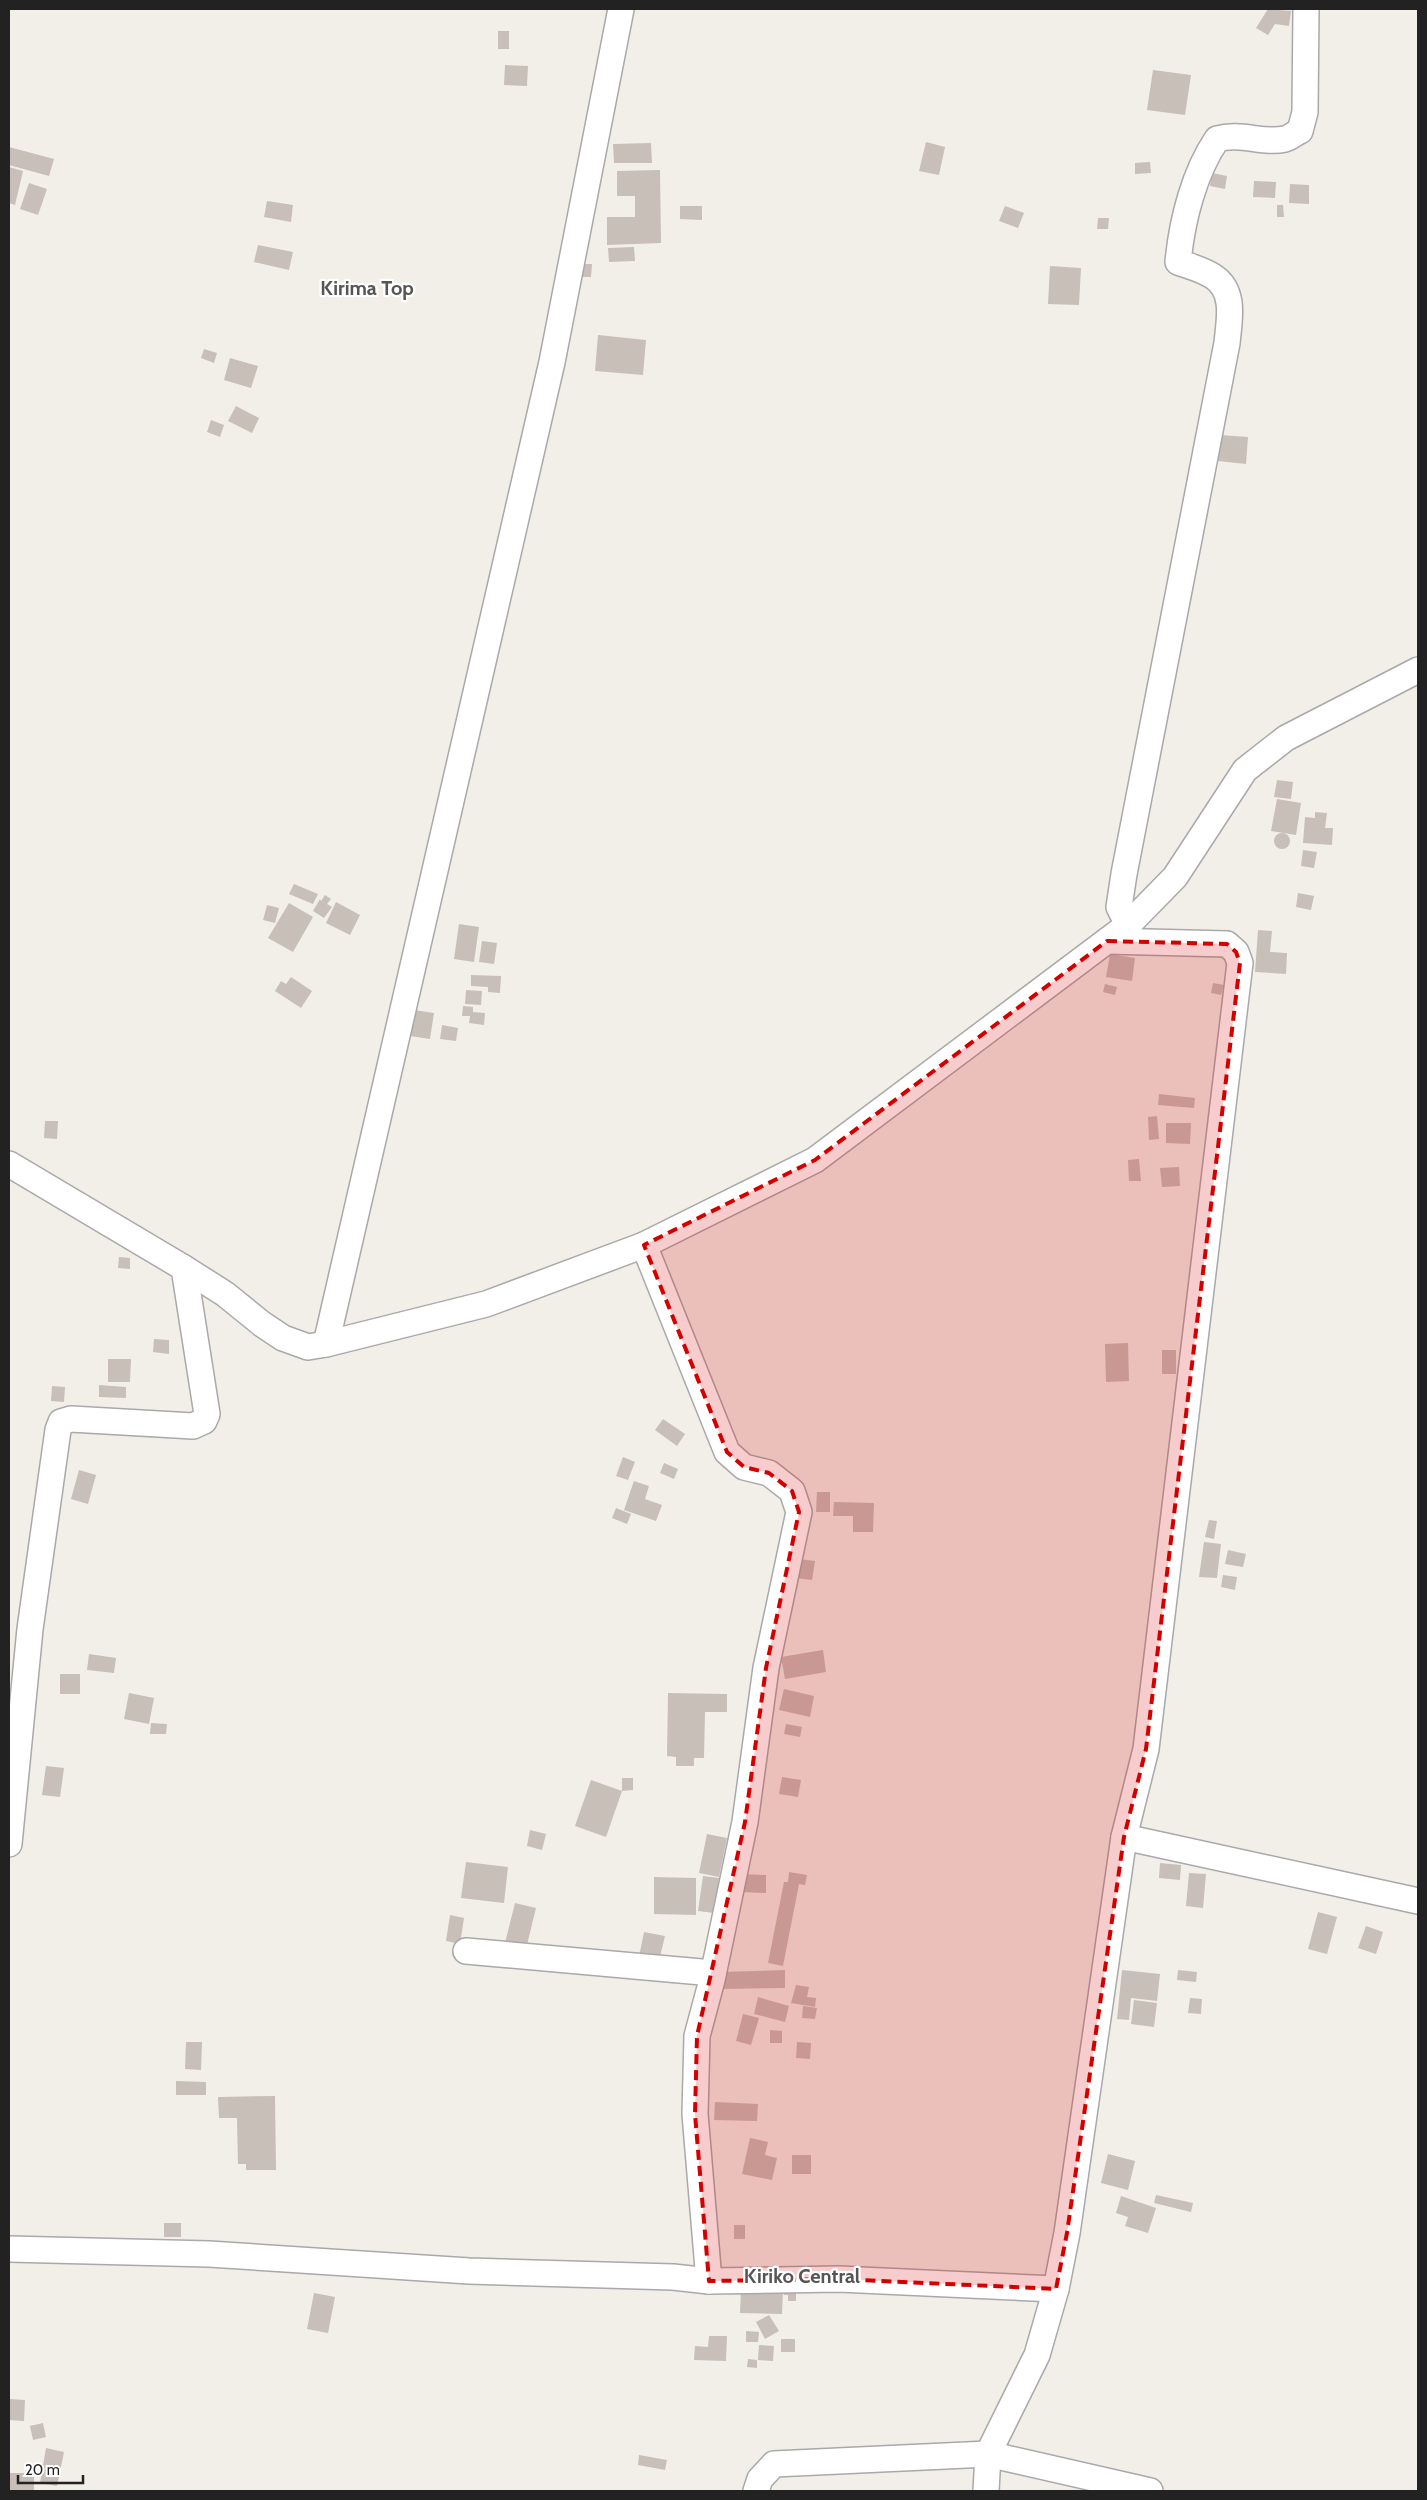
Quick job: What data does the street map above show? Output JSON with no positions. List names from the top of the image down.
{
  "districts": ["Kirima Top", "Kiriko Central"],
  "scale_bar": "20 m"
}
